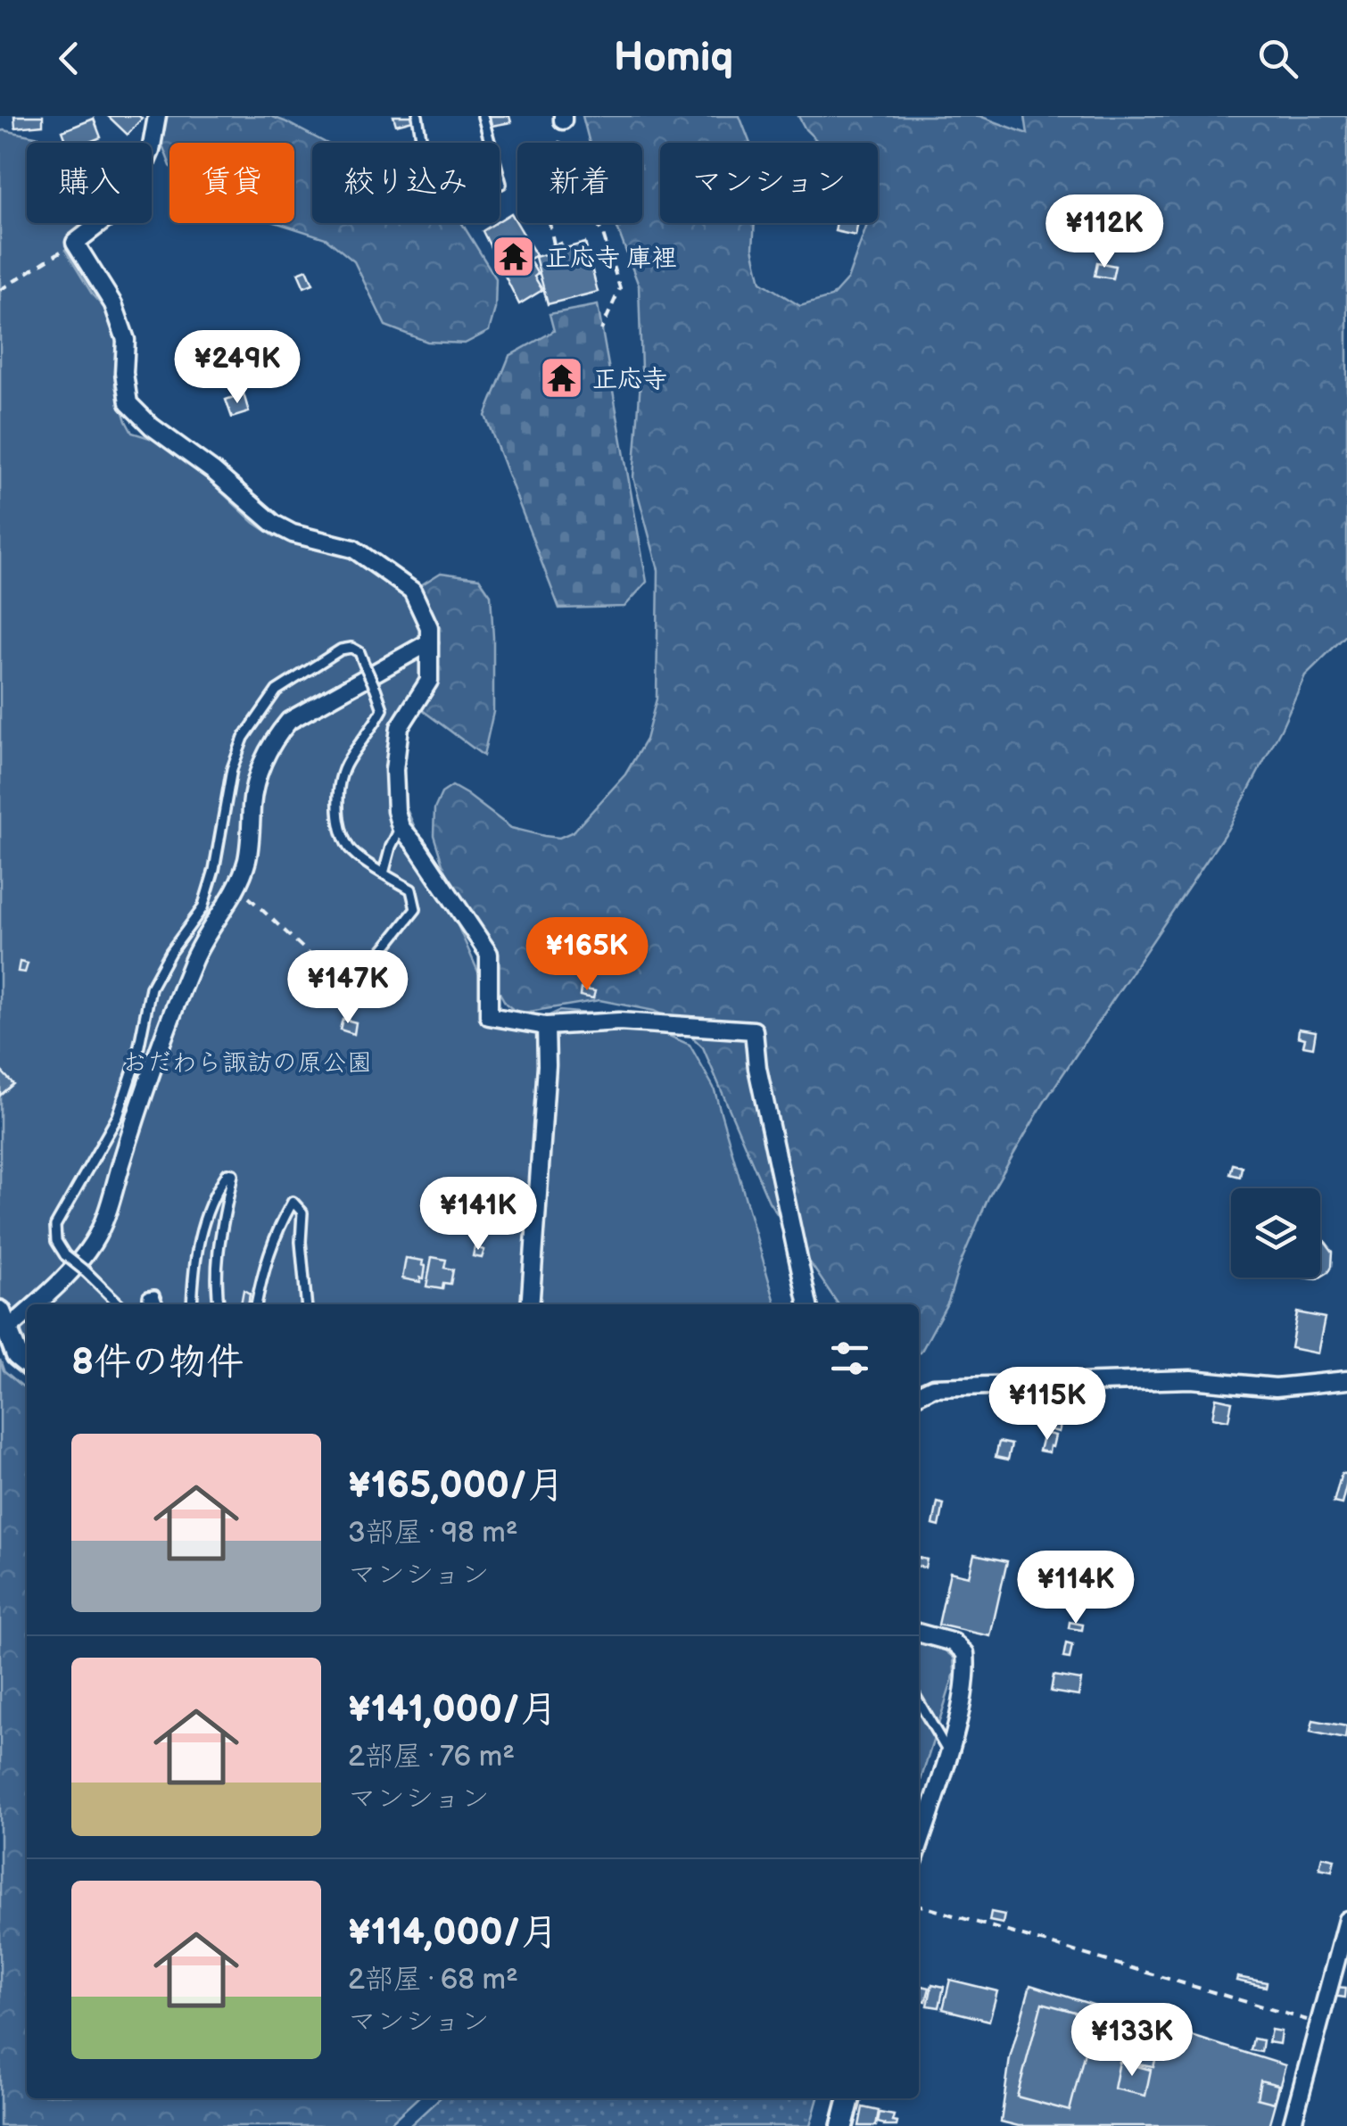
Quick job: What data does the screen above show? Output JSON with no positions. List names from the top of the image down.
{
  "parks": ["おだわら諏訪の原公園"],
  "places": {
    "temple": ["正応寺 庫裡", "正応寺"]
  },
  "page": {
    "header": "Homiq",
    "chip": [
      "購入",
      "賃貸",
      "絞り込み",
      "新着",
      "マンション"
    ],
    "price": [
      "¥112K",
      "¥249K",
      "¥165K",
      "¥147K",
      "¥141K",
      "¥115K",
      "¥114K",
      "¥133K"
    ],
    "heading": "8件の物件",
    "list": [
      {
        "name": "¥165,000/月",
        "note": "3部屋 · 98 m² · マンション"
      },
      {
        "name": "¥141,000/月",
        "note": "2部屋 · 76 m² · マンション"
      },
      {
        "name": "¥114,000/月",
        "note": "2部屋 · 68 m² · マンション"
      }
    ]
  }
}
